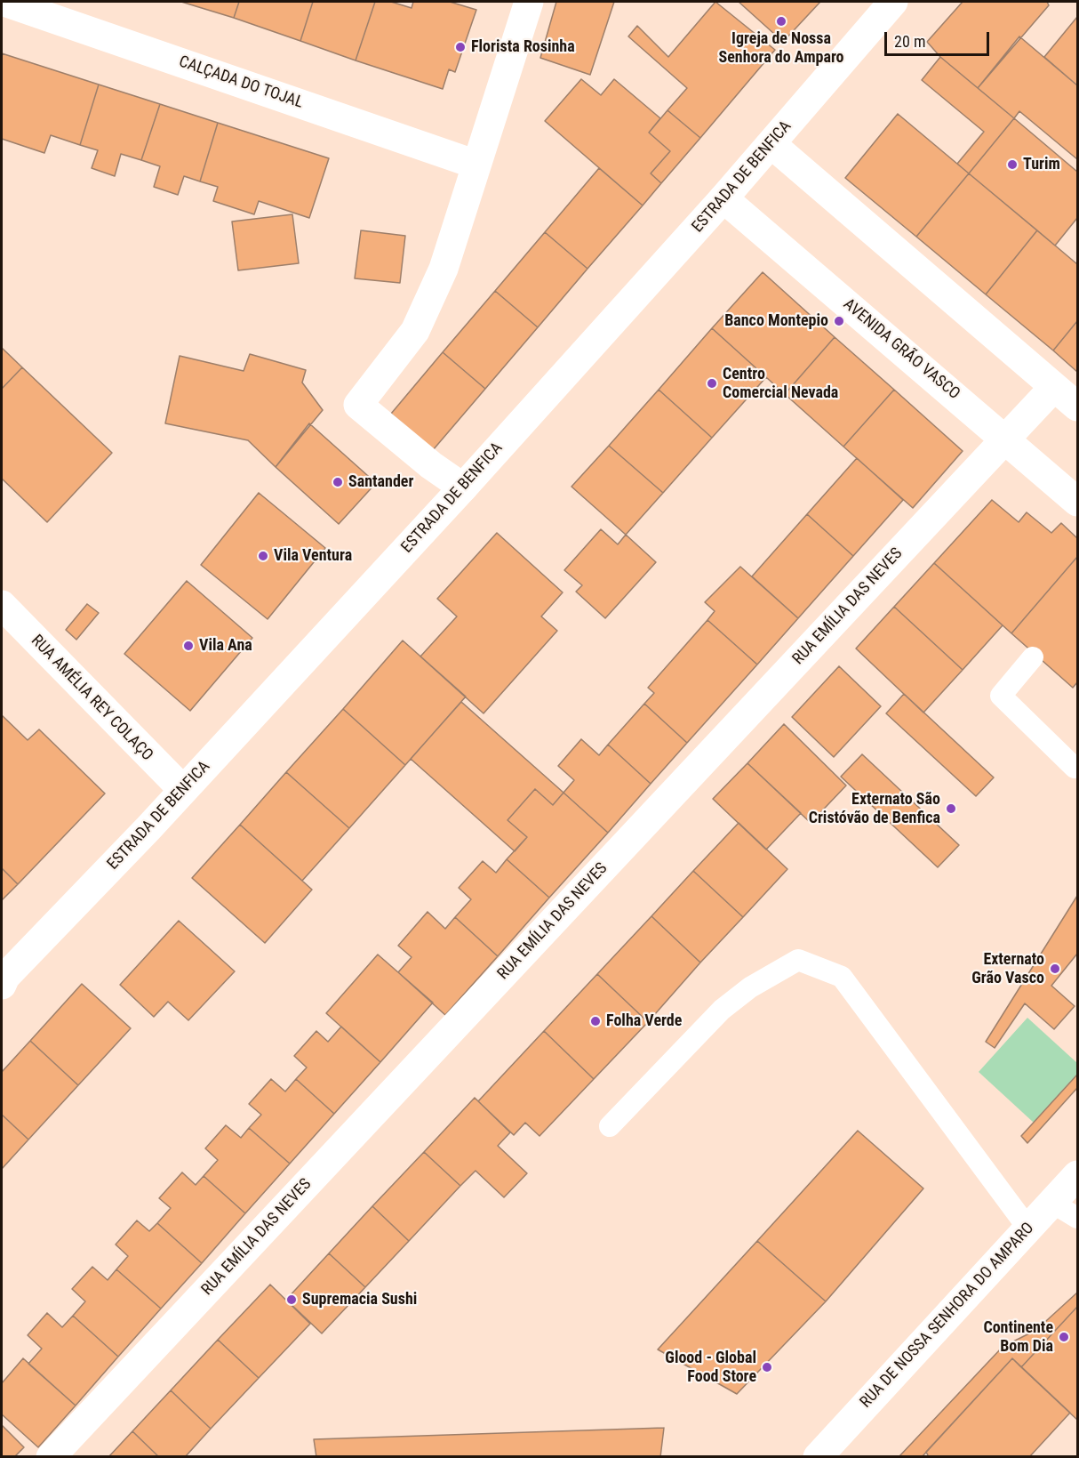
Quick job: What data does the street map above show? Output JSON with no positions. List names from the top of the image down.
{
  "streets": {
    "street": [
      "CALÇADA DO TOJAL",
      "ESTRADA DE BENFICA",
      "AVENIDA GRÃO VASCO",
      "RUA EMÍLIA DAS NEVES",
      "RUA AMÉLIA REY COLAÇO",
      "RUA DE NOSSA SENHORA DO AMPARO"
    ]
  },
  "crossings": [
    ["ESTRADA DE BENFICA", "AVENIDA GRÃO VASCO"],
    ["ESTRADA DE BENFICA", "RUA AMÉLIA REY COLAÇO"],
    ["AVENIDA GRÃO VASCO", "RUA EMÍLIA DAS NEVES"]
  ],
  "places": [
    "Igreja de Nossa Senhora do Amparo",
    "Florista Rosinha",
    "Turim",
    "Banco Montepio",
    "Centro Comercial Nevada",
    "Santander",
    "Vila Ventura",
    "Vila Ana",
    "Externato São Cristóvão de Benfica",
    "Externato Grão Vasco",
    "Folha Verde",
    "Supremacia Sushi",
    "Continente Bom Dia",
    "Glood - Global Food Store"
  ],
  "scale_bar": "20 m"
}
